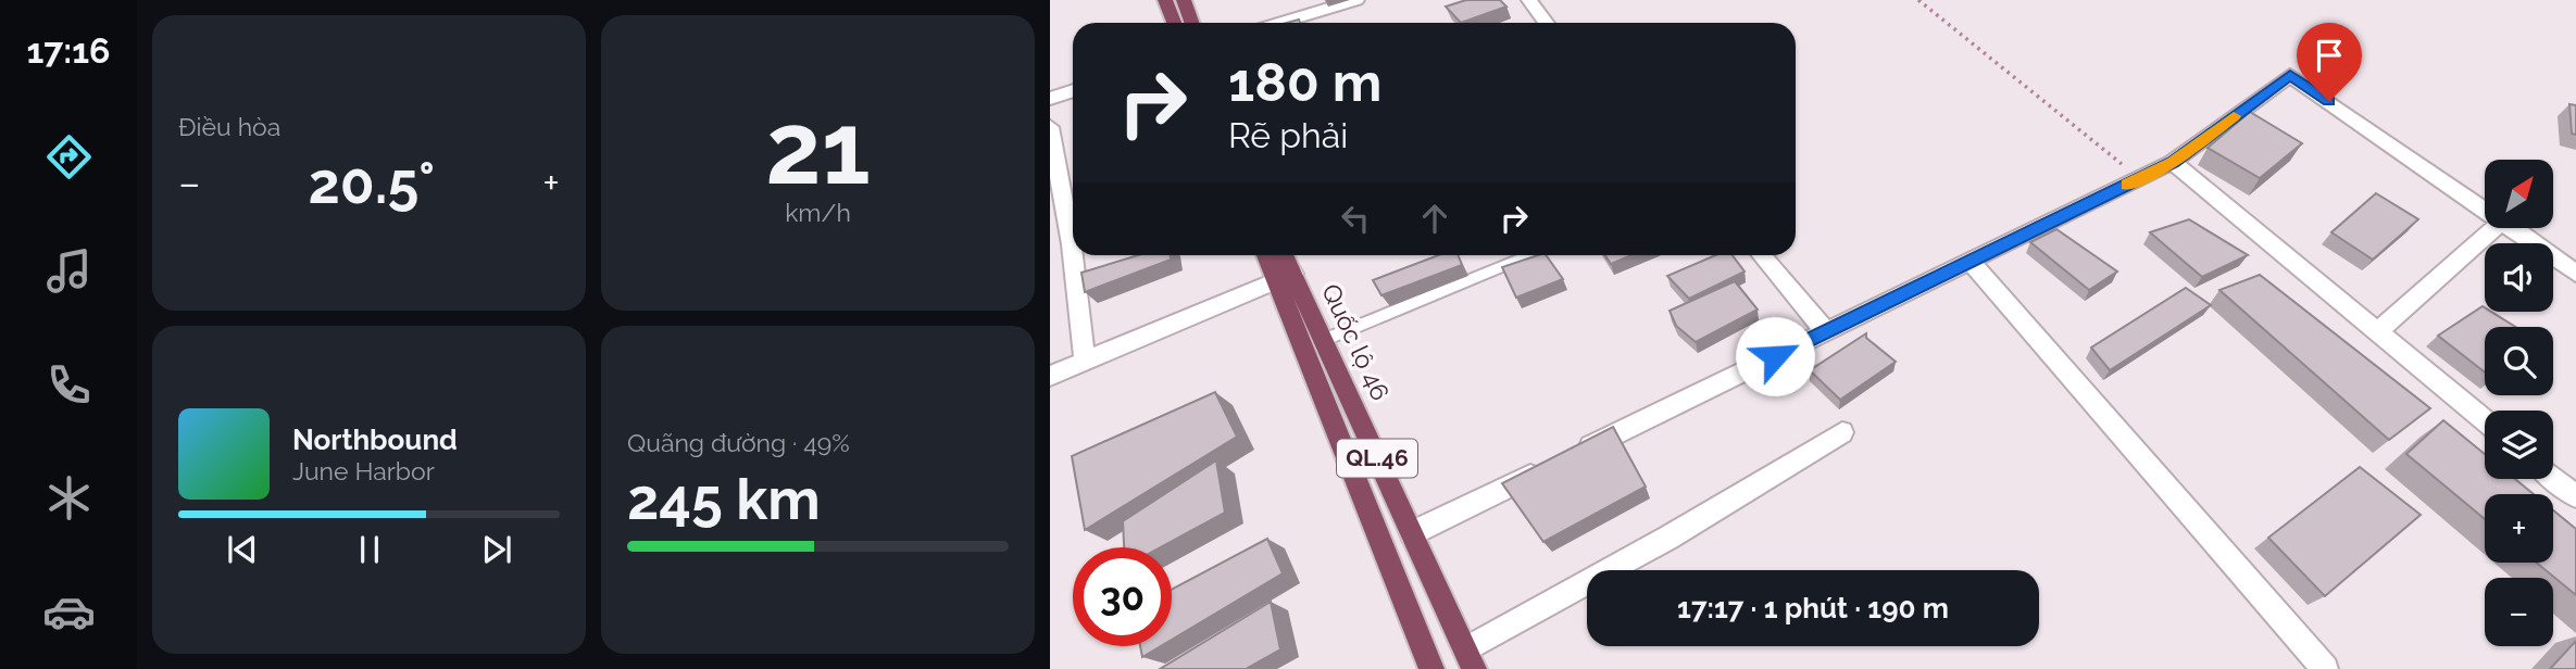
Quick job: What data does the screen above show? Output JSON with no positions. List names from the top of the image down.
{
  "streets": {
    "highway": ["Quốc lộ 46", "QL.46"]
  },
  "north": "top right",
  "page": {
    "tabs": "17:16",
    "tile": [
      "Điều hòa",
      ["21", "km/h"],
      ["Quãng đường · 49%", "245 km"]
    ],
    "turn": ["180 m", "Rẽ phải"],
    "heat": ["−", "20.5°", "+"],
    "map_buttons": ["+", "−"],
    "song": ["Northbound", "June Harbor"],
    "limit": "30",
    "trip": "17:17 · 1 phút · 190 m"
  }
}
